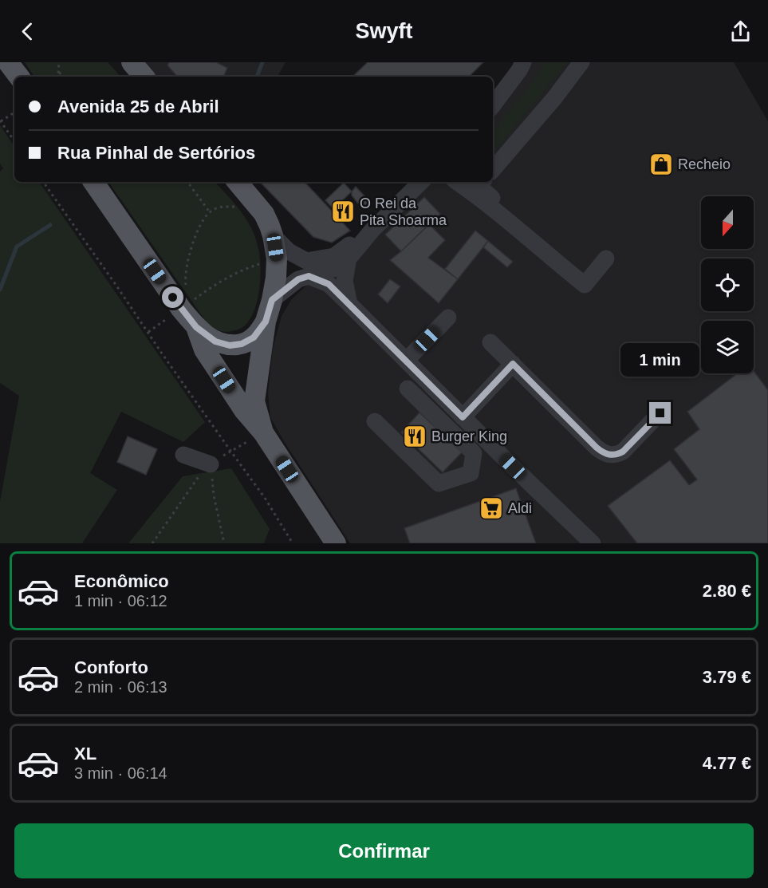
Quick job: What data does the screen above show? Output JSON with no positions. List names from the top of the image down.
{
  "places": {
    "shop": ["Recheio"],
    "restaurant": ["O Rei da Pita Shoarma", "Burger King"],
    "supermarket": ["Aldi"]
  },
  "north": "bottom",
  "page": {
    "header": "Swyft",
    "banner": ["Avenida 25 de Abril", "Rua Pinhal de Sertórios"],
    "bubble": "1 min",
    "list": [
      {
        "name": "Econômico",
        "note": "1 min · 06:12",
        "value": "2.80 €"
      },
      {
        "name": "Conforto",
        "note": "2 min · 06:13",
        "value": "3.79 €"
      },
      {
        "name": "XL",
        "note": "3 min · 06:14",
        "value": "4.77 €"
      }
    ],
    "buttons": "Confirmar"
  }
}
